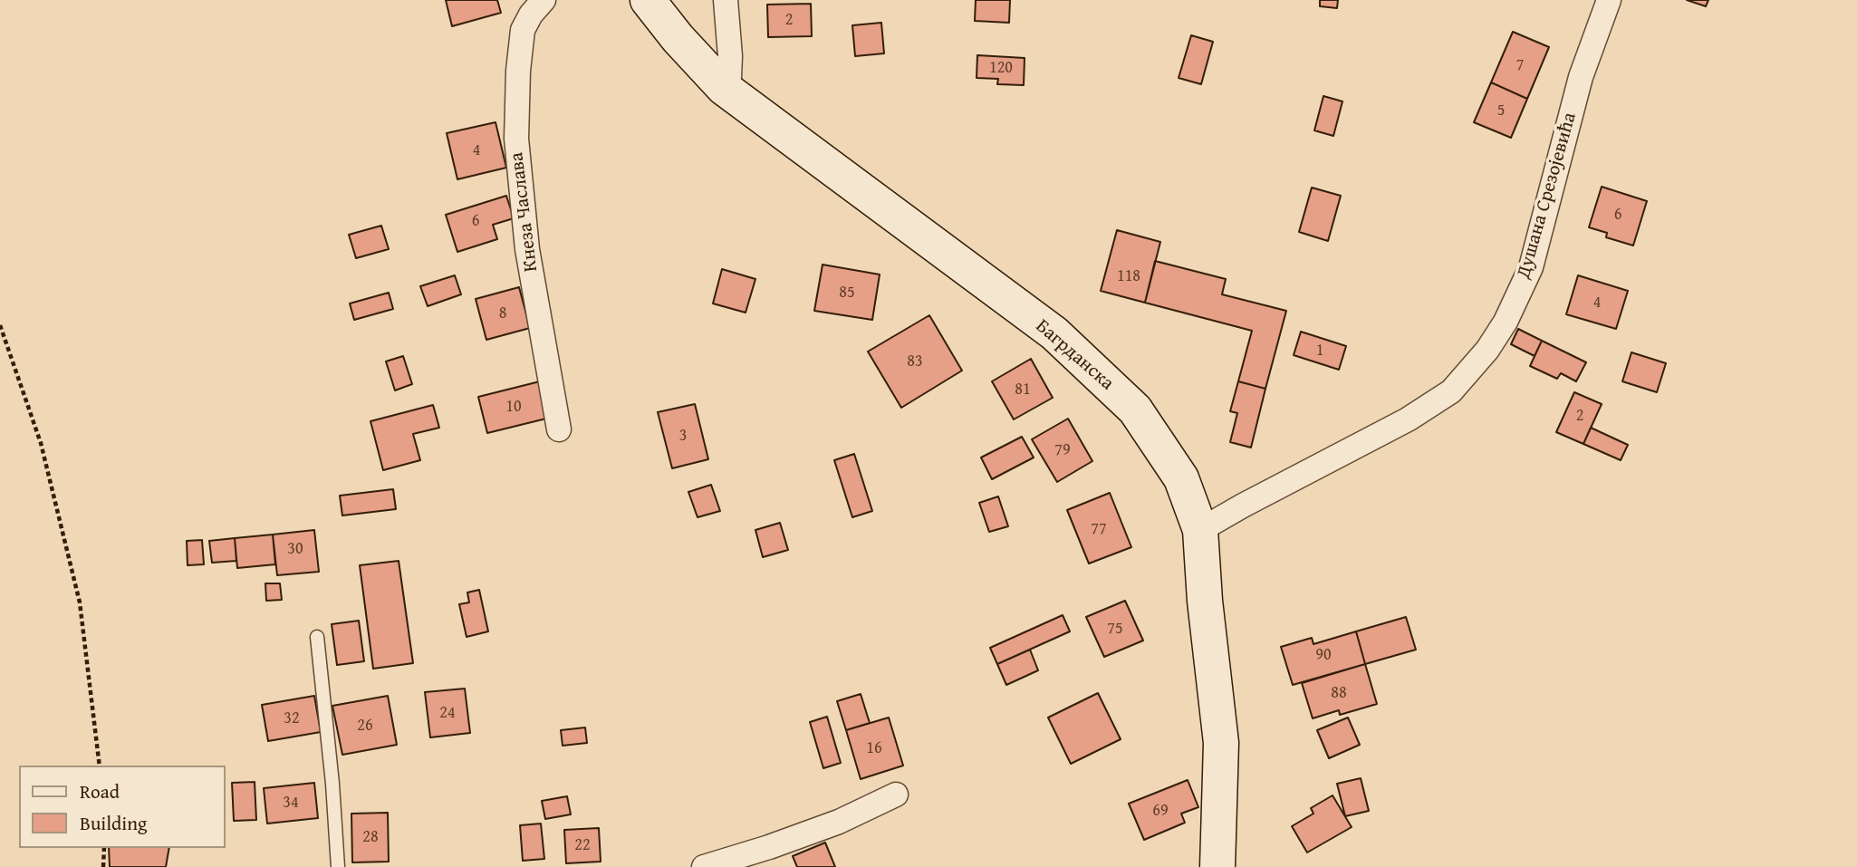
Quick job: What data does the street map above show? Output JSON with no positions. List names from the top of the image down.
{
  "streets": {
    "street": ["Душана Срезојевића", "Кнеза Часлава", "Багрданска"]
  },
  "crossings": [
    ["Душана Срезојевића", "Багрданска"]
  ],
  "house_numbers": [
    "2",
    "7",
    "120",
    "5",
    "4",
    "6",
    "6",
    "118",
    "85",
    "4",
    "8",
    "1",
    "83",
    "81",
    "10",
    "2",
    "3",
    "79",
    "77",
    "30",
    "75",
    "90",
    "88",
    "24",
    "32",
    "26",
    "16",
    "34",
    "69",
    "28",
    "22"
  ],
  "legend": ["Road", "Building"]
}
